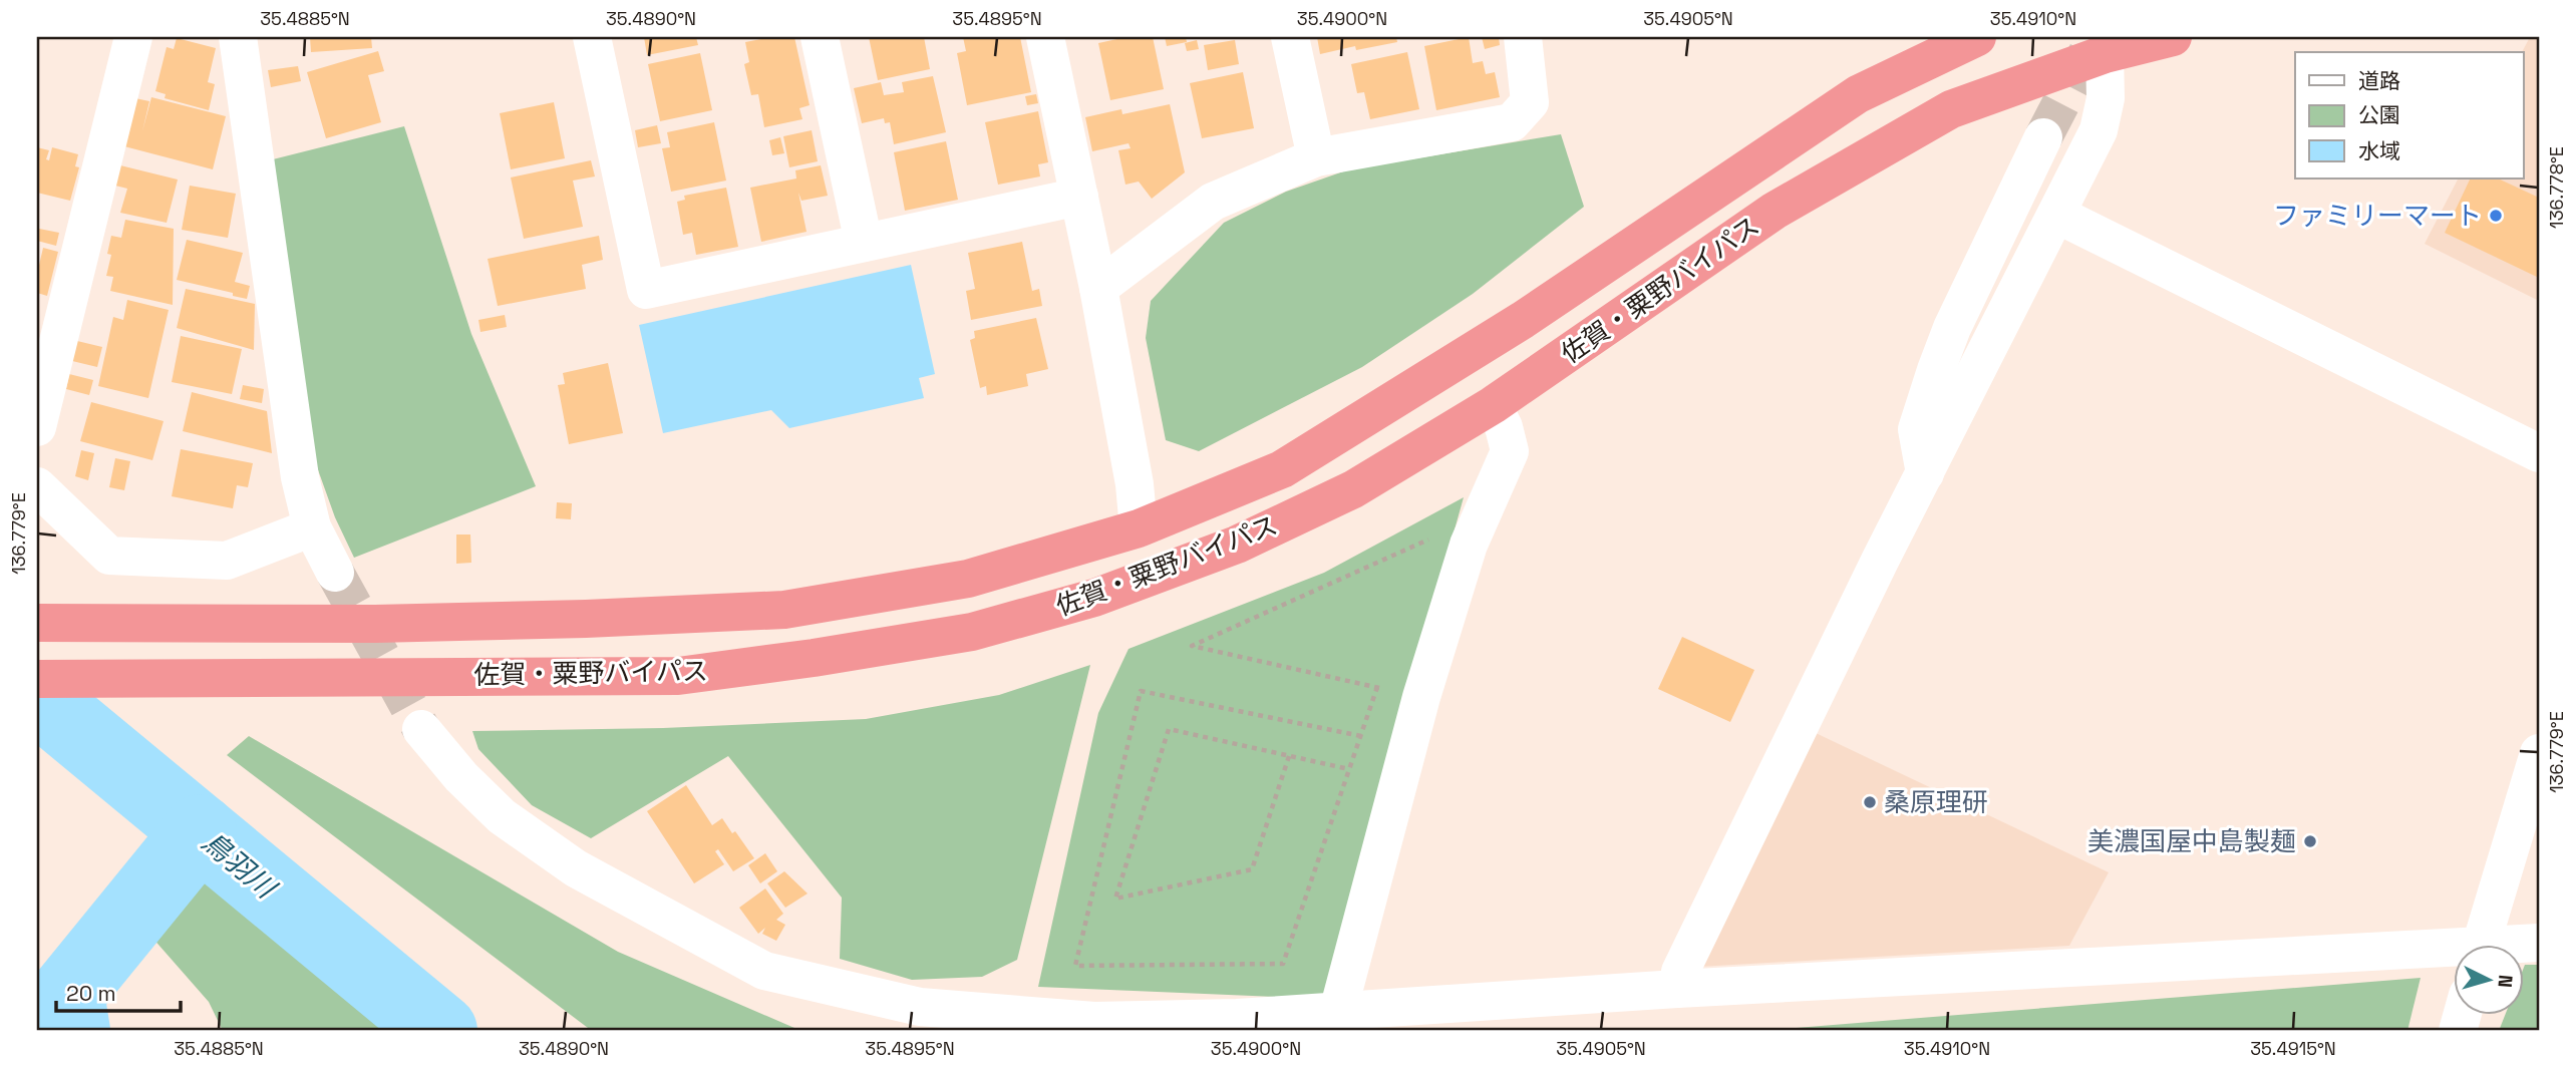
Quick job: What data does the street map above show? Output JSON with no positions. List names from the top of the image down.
{
  "streets": {
    "highway": ["佐賀・粟野バイパス"]
  },
  "water": ["鳥羽川"],
  "places": ["ファミリーマート", "桑原理研", "美濃国屋中島製麺"],
  "legend": ["道路", "公園", "水域"],
  "scale_bar": "20 m",
  "north": "right",
  "coordinates": [
    "35.4885°N",
    "35.4890°N",
    "35.4895°N",
    "35.4900°N",
    "35.4905°N",
    "35.4910°N",
    "136.778°E",
    "136.779°E",
    "35.4915°N"
  ]
}
